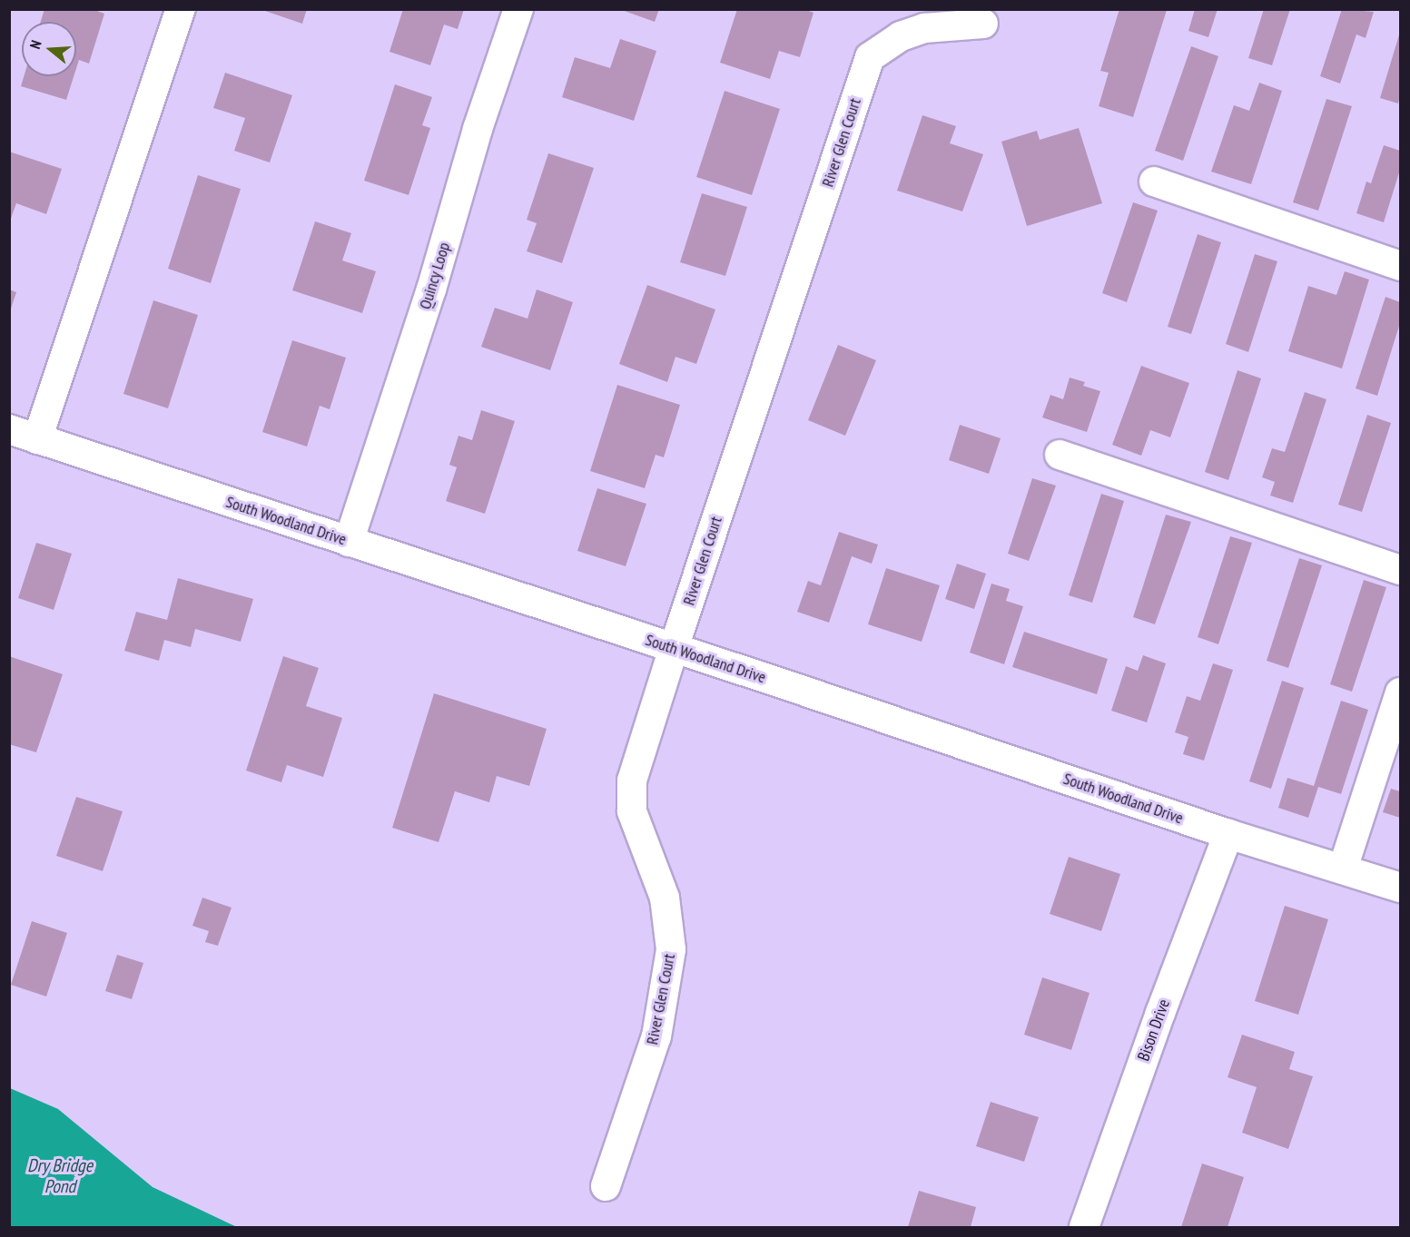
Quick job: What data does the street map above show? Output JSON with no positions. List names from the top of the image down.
{
  "streets": {
    "street": [
      "River Glen Court",
      "Quincy Loop",
      "South Woodland Drive",
      "Bison Drive"
    ]
  },
  "crossings": [
    ["River Glen Court", "South Woodland Drive"],
    ["Quincy Loop", "South Woodland Drive"],
    ["South Woodland Drive", "Bison Drive"]
  ],
  "water": ["Dry Bridge Pond"],
  "north": "left"
}
